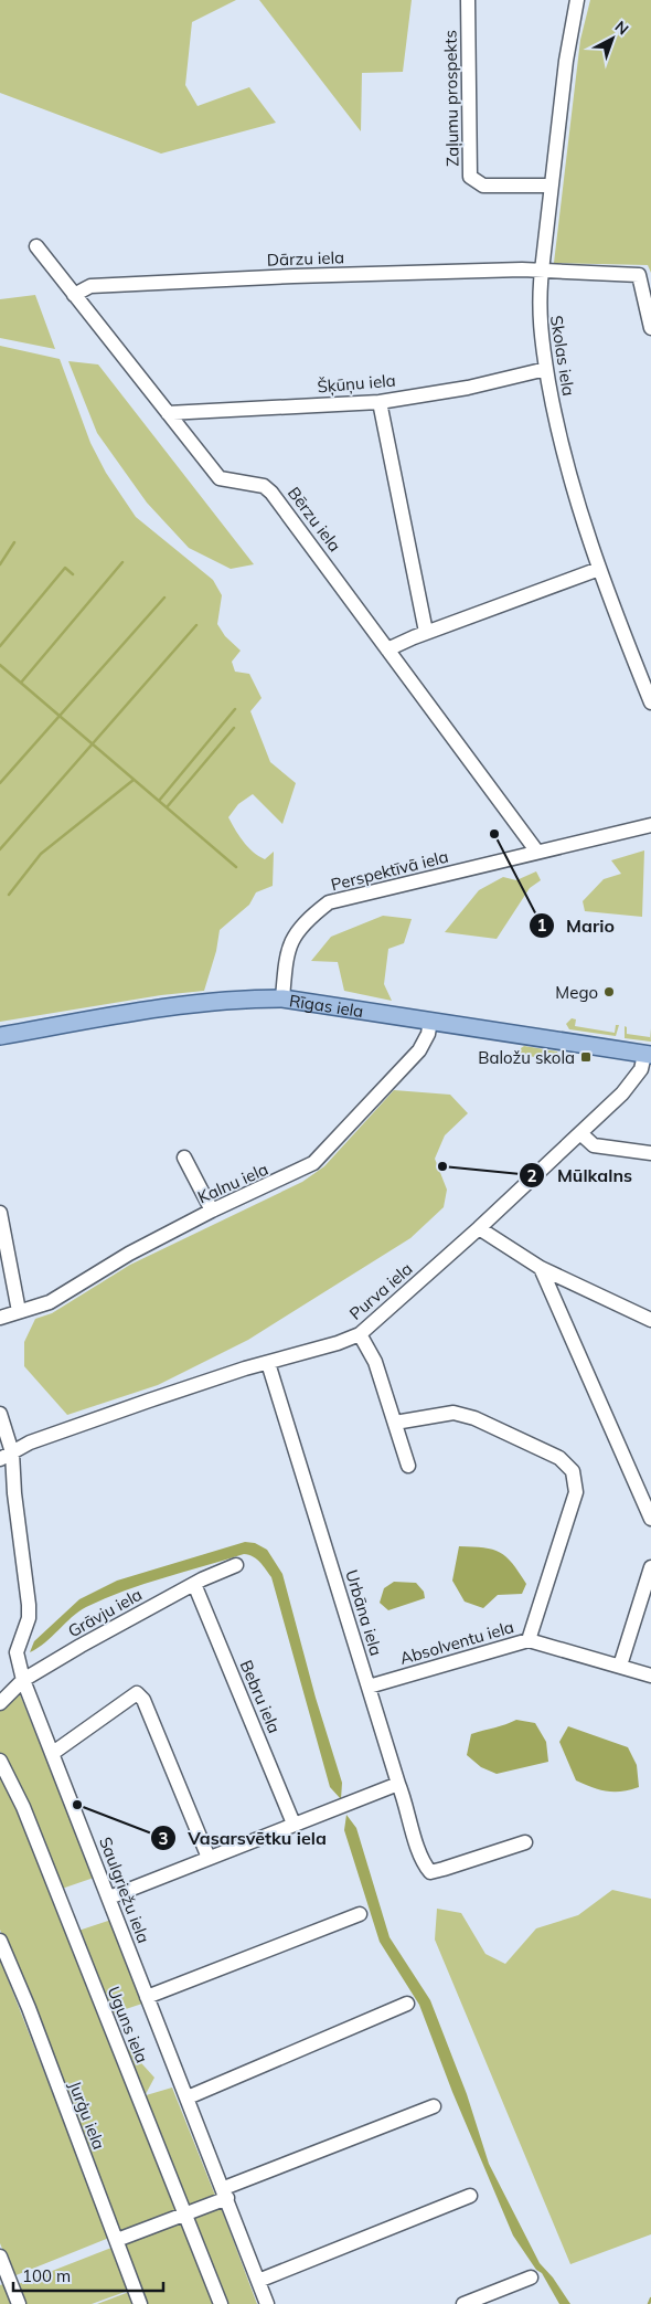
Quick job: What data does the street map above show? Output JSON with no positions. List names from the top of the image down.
{
  "streets": {
    "main road": ["Rīgas iela"],
    "street": [
      "Zaļumu prospekts",
      "Dārzu iela",
      "Skolas iela",
      "Šķūņu iela",
      "Bērzu iela",
      "Perspektīvā iela",
      "Kalnu iela",
      "Purva iela",
      "Grāvju iela",
      "Urbāna iela",
      "Absolventu iela",
      "Bebru iela",
      "Saulgriežu iela",
      "Uguns iela",
      "Jurģu iela"
    ]
  },
  "crossings": [
    ["Zaļumu prospekts", "Skolas iela"],
    ["Dārzu iela", "Skolas iela"],
    ["Dārzu iela", "Bērzu iela"],
    ["Skolas iela", "Šķūņu iela"],
    ["Šķūņu iela", "Bērzu iela"],
    ["Bērzu iela", "Perspektīvā iela"],
    ["Perspektīvā iela", "Rīgas iela"],
    ["Rīgas iela", "Kalnu iela"],
    ["Rīgas iela", "Purva iela"],
    ["Purva iela", "Urbāna iela"],
    ["Purva iela", "Saulgriežu iela"],
    ["Grāvju iela", "Bebru iela"],
    ["Grāvju iela", "Saulgriežu iela"],
    ["Urbāna iela", "Absolventu iela"]
  ],
  "places": {
    "other": [
      "Mario",
      "Mego",
      "Mūlkalns",
      "Vasarsvētku iela"
    ],
    "transit": ["Baložu skola"]
  },
  "scale_bar": "100 m",
  "north": "top right"
}
